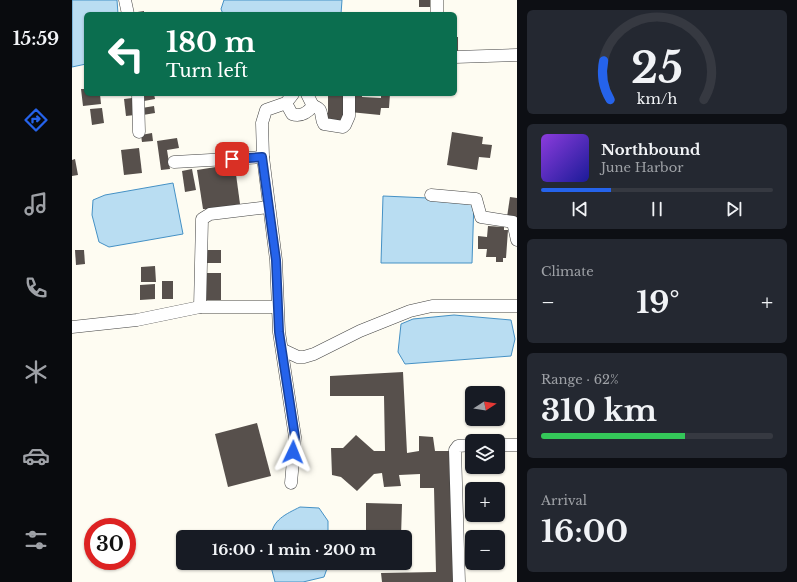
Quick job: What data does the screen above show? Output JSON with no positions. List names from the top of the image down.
{
  "north": "right",
  "page": {
    "tabs": "15:59",
    "turn": ["180 m", "Turn left"],
    "song": ["Northbound", "June Harbor"],
    "tile": [
      "Climate",
      ["Range · 62%", "310 km"],
      ["Arrival", "16:00"]
    ],
    "heat": ["−", "19°", "+"],
    "map_buttons": ["+", "−"],
    "limit": "30",
    "trip": "16:00 · 1 min · 200 m",
    "gauge": ["25", "km/h"]
  }
}
